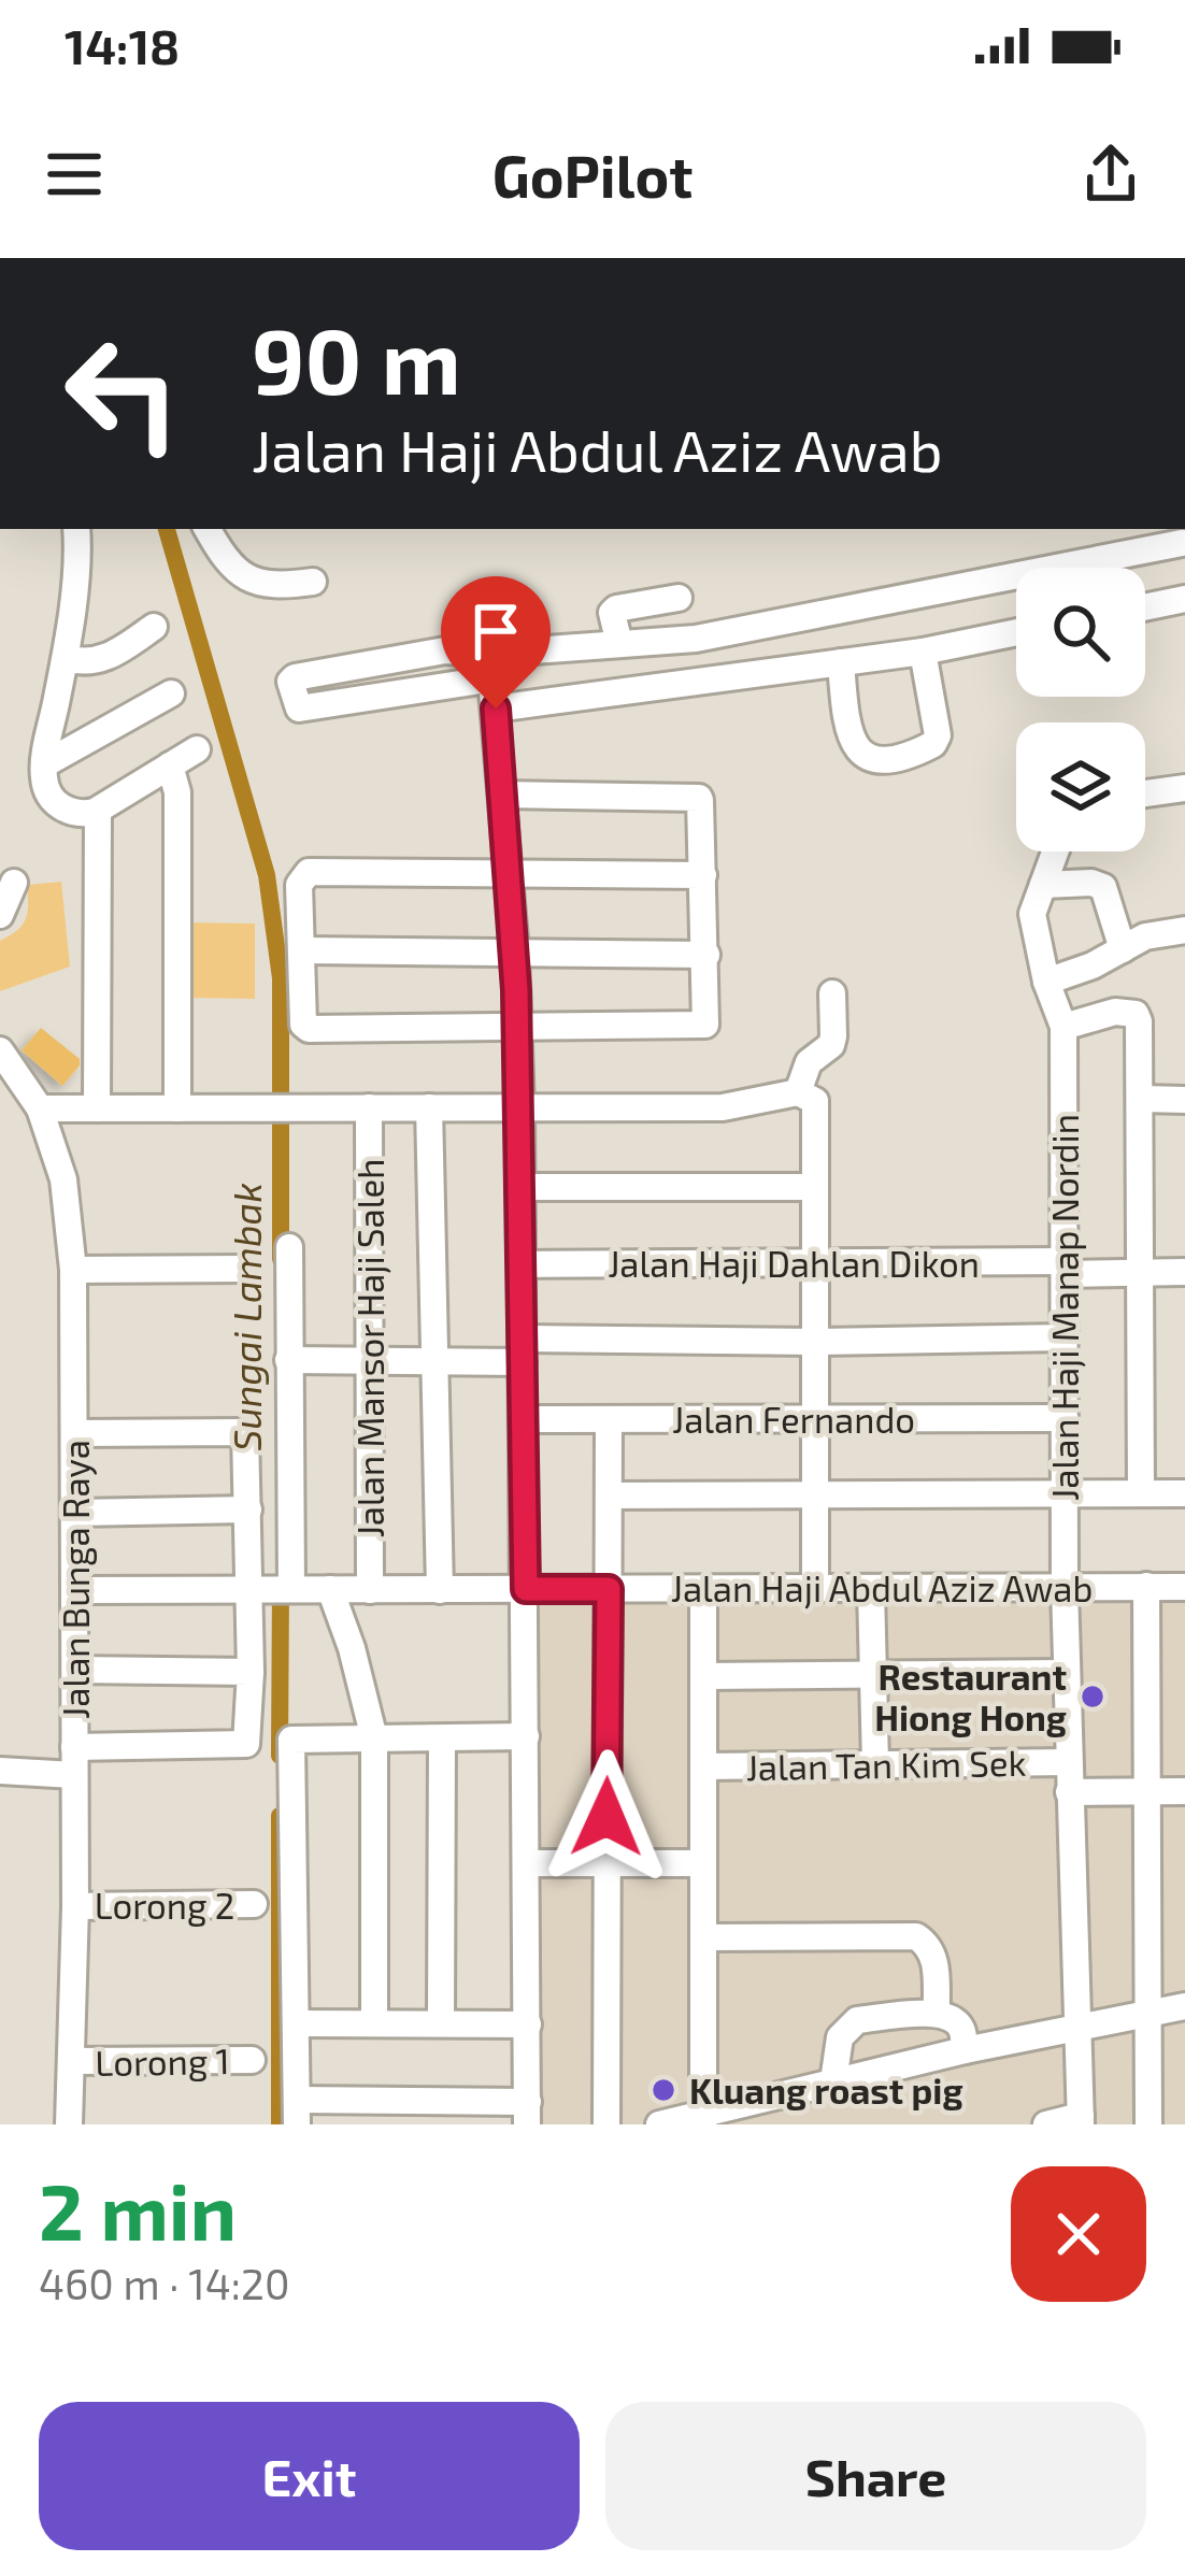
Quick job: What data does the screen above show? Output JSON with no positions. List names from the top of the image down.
{
  "streets": {
    "street": [
      "Jalan Haji Dahlan Dikon",
      "Jalan Haji Manap Nordin",
      "Jalan Mansor Haji Saleh",
      "Jalan Fernando",
      "Jalan Bunga Raya",
      "Jalan Haji Abdul Aziz Awab",
      "Jalan Tan Kim Sek",
      "Lorong 2",
      "Lorong 1"
    ]
  },
  "crossings": [
    ["Jalan Haji Dahlan Dikon", "Jalan Haji Manap Nordin"],
    ["Jalan Haji Manap Nordin", "Jalan Fernando"],
    ["Jalan Haji Manap Nordin", "Jalan Haji Abdul Aziz Awab"],
    ["Jalan Haji Manap Nordin", "Jalan Tan Kim Sek"],
    ["Jalan Mansor Haji Saleh", "Jalan Haji Abdul Aziz Awab"],
    ["Jalan Bunga Raya", "Jalan Haji Abdul Aziz Awab"],
    ["Jalan Bunga Raya", "Lorong 2"],
    ["Jalan Bunga Raya", "Lorong 1"]
  ],
  "water": ["Sungai Lambak"],
  "places": ["Restaurant Hiong Hong", "Kluang roast pig"],
  "page": {
    "status": "14:18",
    "header": "GoPilot",
    "turn": ["90 m", "Jalan Haji Abdul Aziz Awab"],
    "heading": ["2 min", "460 m · 14:20"],
    "buttons": ["Exit", "Share"]
  }
}
